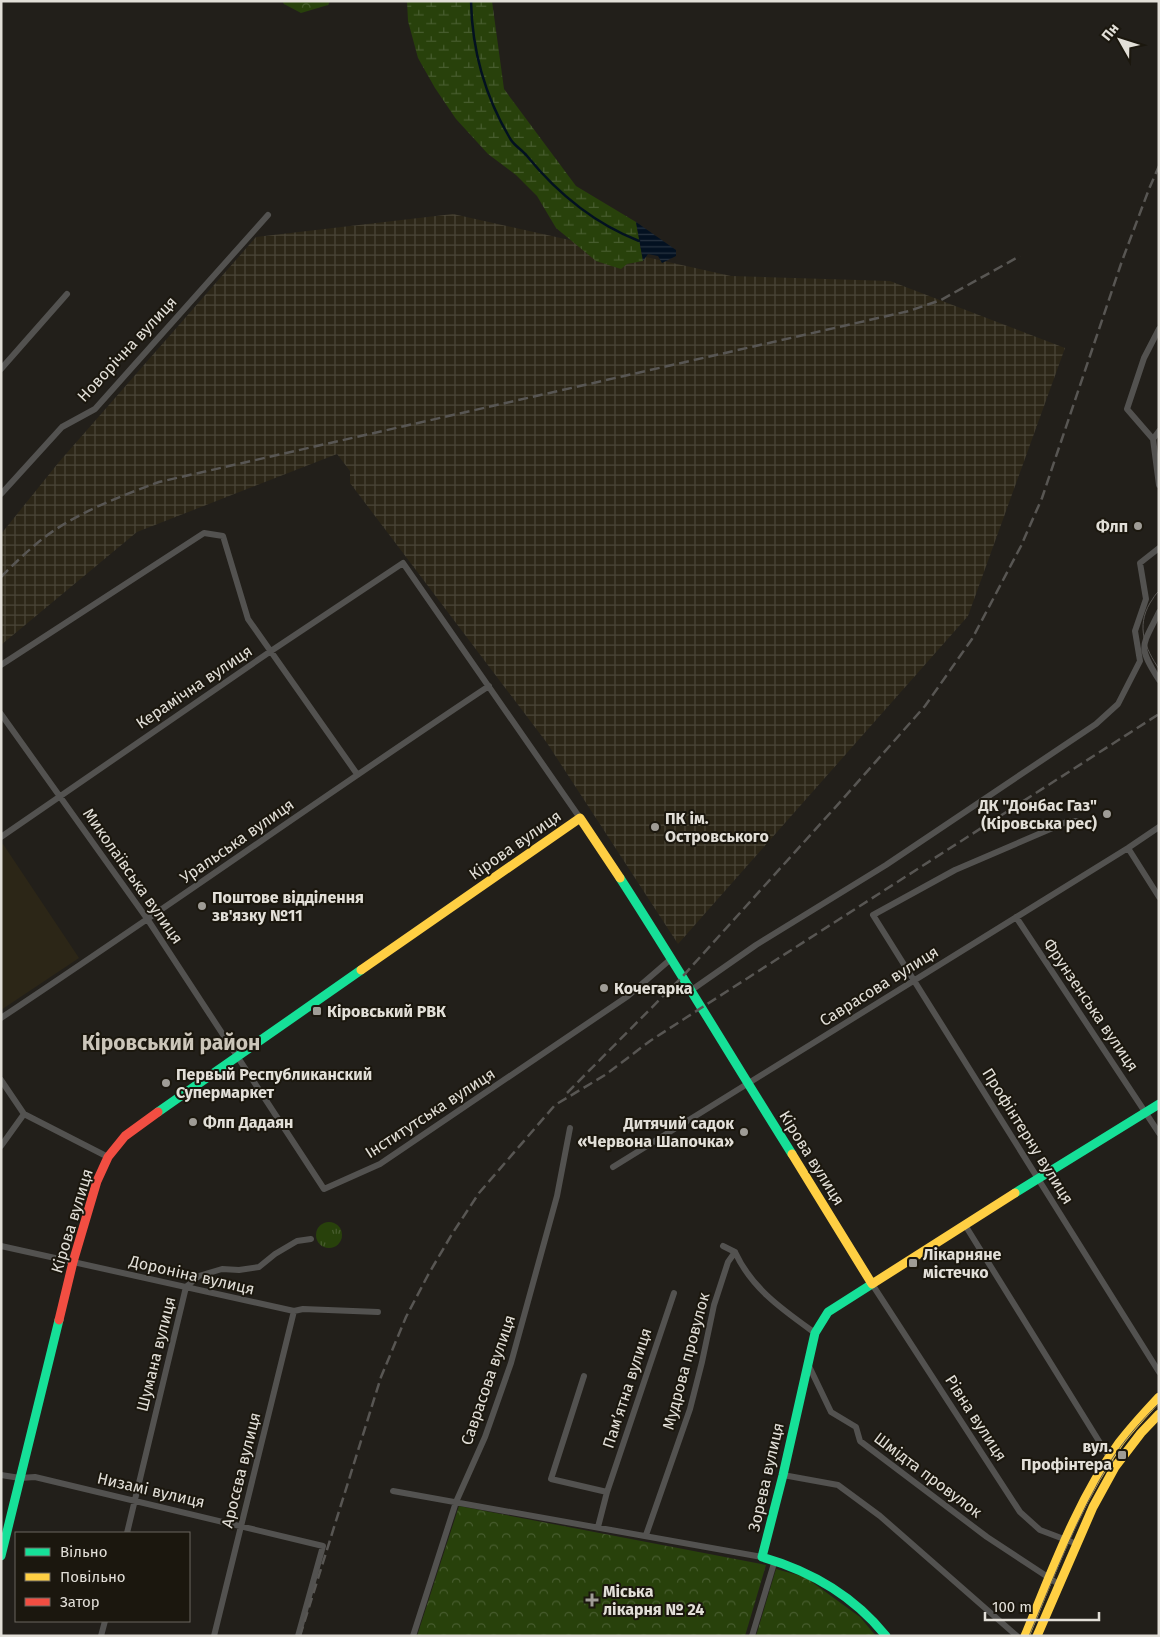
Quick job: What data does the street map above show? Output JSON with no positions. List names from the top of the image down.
{
  "streets": {
    "main road": ["Кірова вулиця", "Зорева вулиця"],
    "street": [
      "Новорічна вулиця",
      "Керамічна вулиця",
      "Уральська вулиця",
      "Миколаївська вулиця",
      "Саврасова вулиця",
      "Фрунзенська вулиця",
      "Інститутська вулиця",
      "Профінтерну вулиця",
      "Дороніна вулиця",
      "Шумана вулиця",
      "Мудрова провулок",
      "Пам’ятна вулиця",
      "Рівна вулиця",
      "Аросєва вулиця",
      "Шмідта провулок",
      "Низамі вулиця"
    ]
  },
  "crossings": [
    ["Керамічна вулиця", "Уральська вулиця"],
    ["Керамічна вулиця", "Миколаївська вулиця"],
    ["Уральська вулиця", "Миколаївська вулиця"],
    ["Кірова вулиця", "Миколаївська вулиця"],
    ["Кірова вулиця", "Саврасова вулиця"],
    ["Кірова вулиця", "Інститутська вулиця"],
    ["Кірова вулиця", "Дороніна вулиця"],
    ["Кірова вулиця", "Рівна вулиця"],
    ["Кірова вулиця", "Зорева вулиця"],
    ["Кірова вулиця", "Низамі вулиця"],
    ["Миколаївська вулиця", "Інститутська вулиця"],
    ["Саврасова вулиця", "Фрунзенська вулиця"],
    ["Саврасова вулиця", "Профінтерну вулиця"],
    ["Дороніна вулиця", "Шумана вулиця"],
    ["Дороніна вулиця", "Аросєва вулиця"],
    ["Шумана вулиця", "Низамі вулиця"],
    ["Рівна вулиця", "Зорева вулиця"],
    ["Аросєва вулиця", "Низамі вулиця"],
    ["Шмідта провулок", "Зорева вулиця"]
  ],
  "districts": ["Кіровський район"],
  "places": {
    "other": [
      "Флп",
      "ДК \"Донбас Газ\" (Кіровська рес)",
      "ПК ім. Островського",
      "Поштове відділення зв'язку №11",
      "Кочегарка",
      "Первый Республиканский Супермаркет",
      "Флп Дадаян",
      "Дитячий садок «Червона Шапочка»"
    ],
    "transit": ["Кіровський РВК", "Лікарняне містечко", "вул. Профінтера"],
    "health": ["Міська лікарня № 24"]
  },
  "legend": ["Вільно", "Повільно", "Затор"],
  "scale_bar": "100 m",
  "north": "top left"
}
